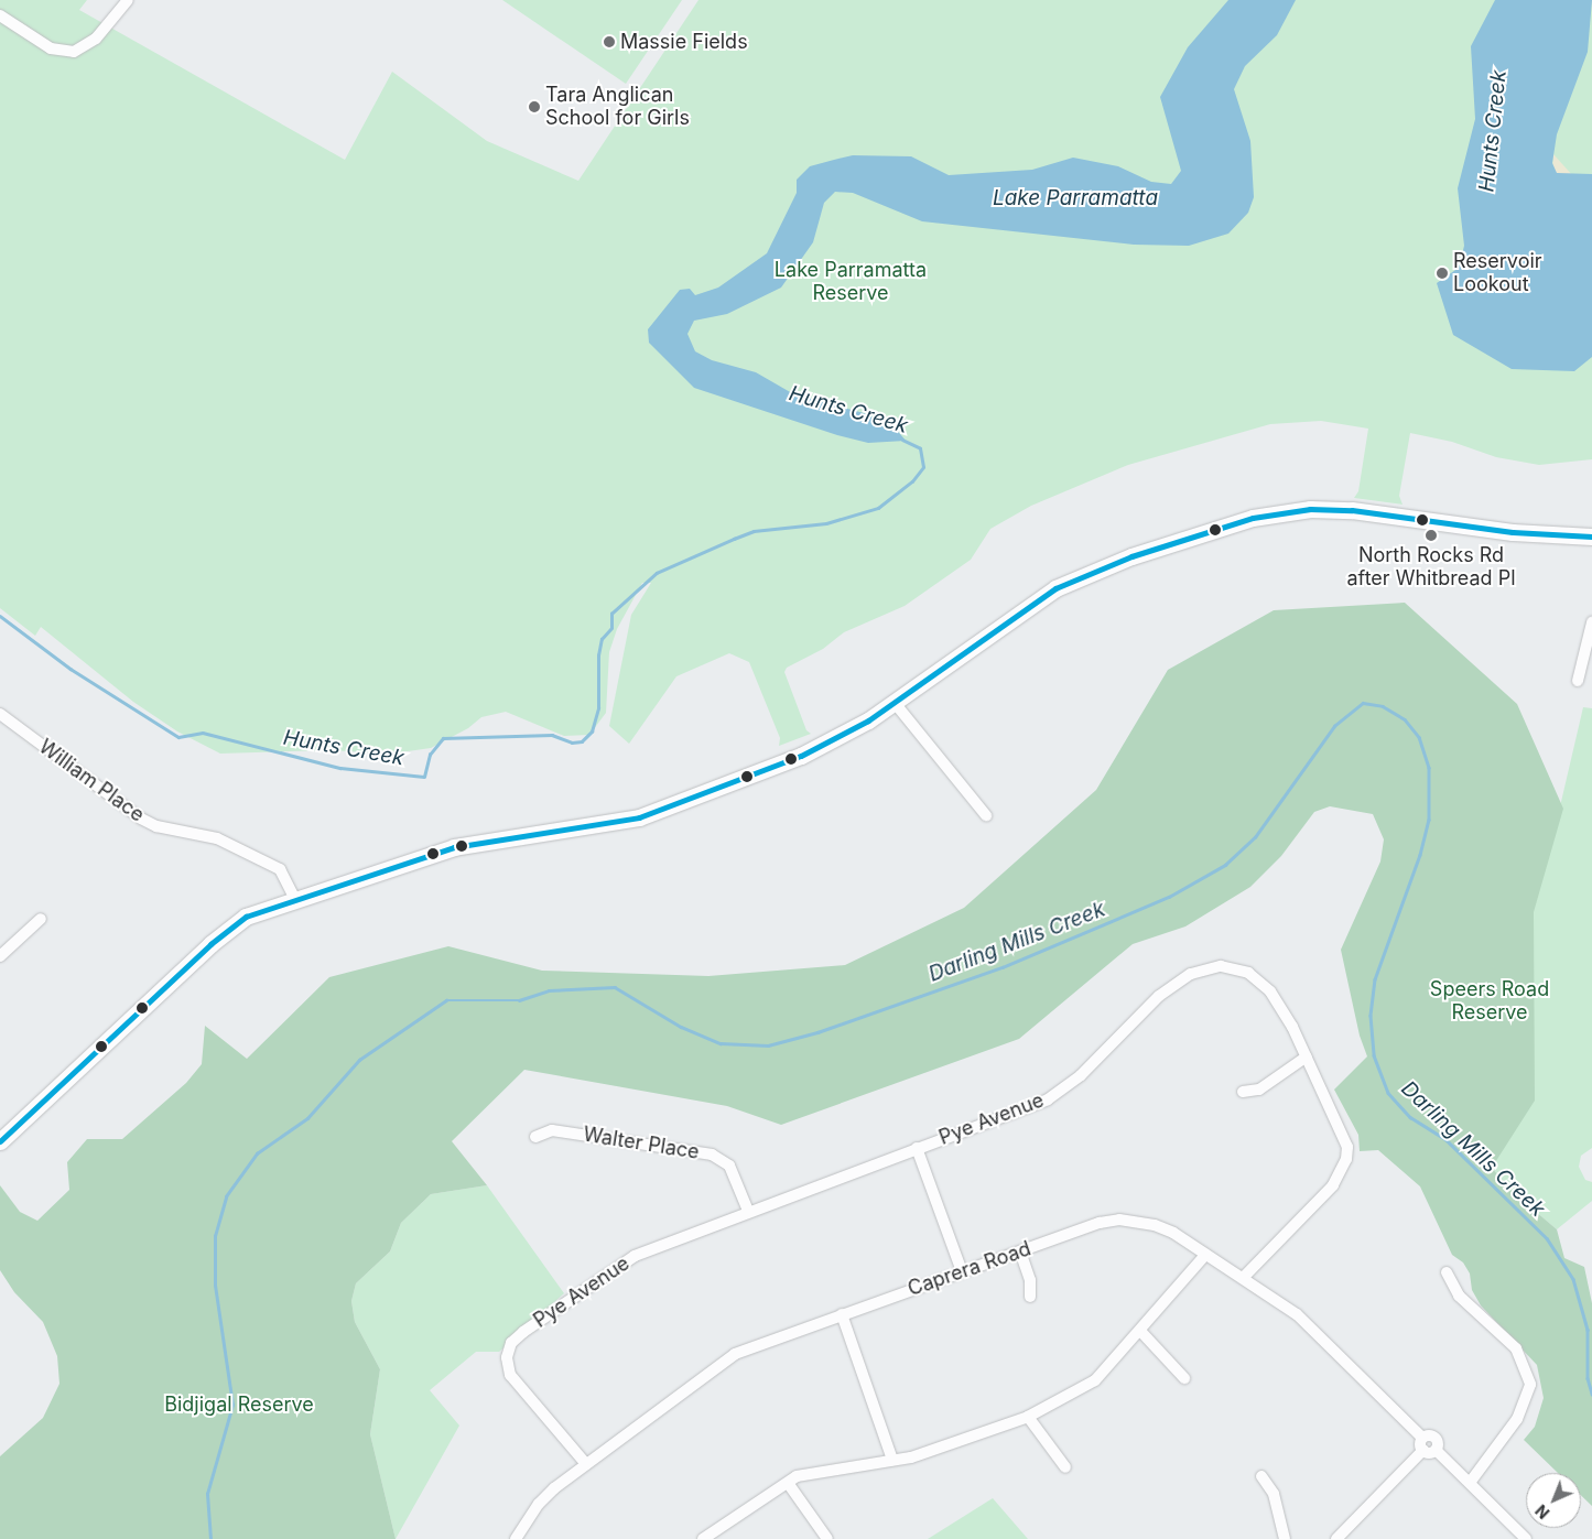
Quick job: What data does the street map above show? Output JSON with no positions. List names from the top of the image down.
{
  "streets": {
    "street": [
      "William Place",
      "Pye Avenue",
      "Walter Place",
      "Caprera Road"
    ]
  },
  "crossings": [
    ["Pye Avenue", "Walter Place"],
    ["Pye Avenue", "Caprera Road"]
  ],
  "water": ["Hunts Creek", "Lake Parramatta", "Darling Mills Creek"],
  "parks": ["Lake Parramatta Reserve", "Speers Road Reserve", "Bidjigal Reserve"],
  "places": [
    "Massie Fields",
    "Tara Anglican School for Girls",
    "Reservoir Lookout",
    "North Rocks Rd after Whitbread Pl"
  ],
  "north": "bottom left"
}
